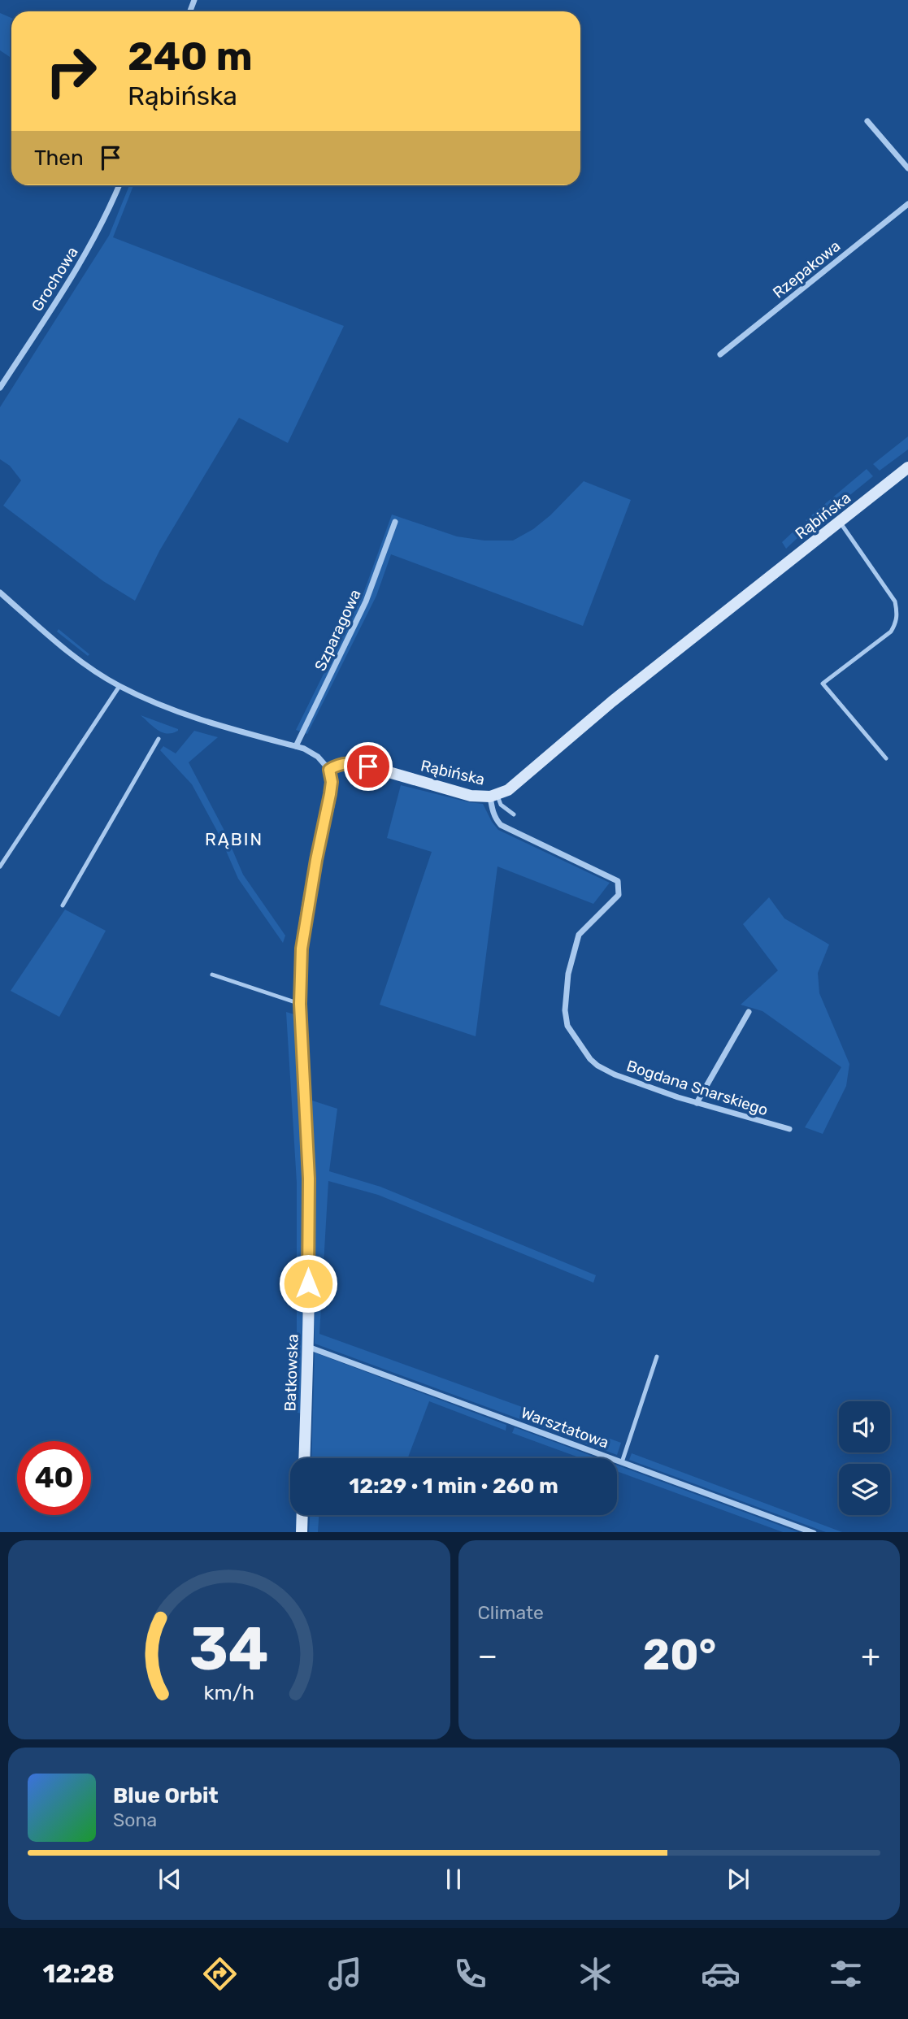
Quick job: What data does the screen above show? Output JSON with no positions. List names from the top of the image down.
{
  "streets": {
    "street": [
      "Rzepakowa",
      "Grochowa",
      "Rąbińska",
      "Szparagowa",
      "Bogdana Snarskiego",
      "Batkowska",
      "Warsztatowa"
    ]
  },
  "crossings": [
    ["Rąbińska", "Bogdana Snarskiego"],
    ["Rąbińska", "Batkowska"],
    ["Batkowska", "Warsztatowa"]
  ],
  "districts": ["RĄBIN"],
  "page": {
    "turn": ["240 m", "Rąbińska"],
    "then": "Then",
    "limit": "40",
    "trip": "12:29 · 1 min · 260 m",
    "tile": "Climate",
    "heat": ["−", "20°", "+"],
    "song": ["Blue Orbit", "Sona"],
    "tabs": "12:28",
    "gauge": ["34", "km/h"]
  }
}
